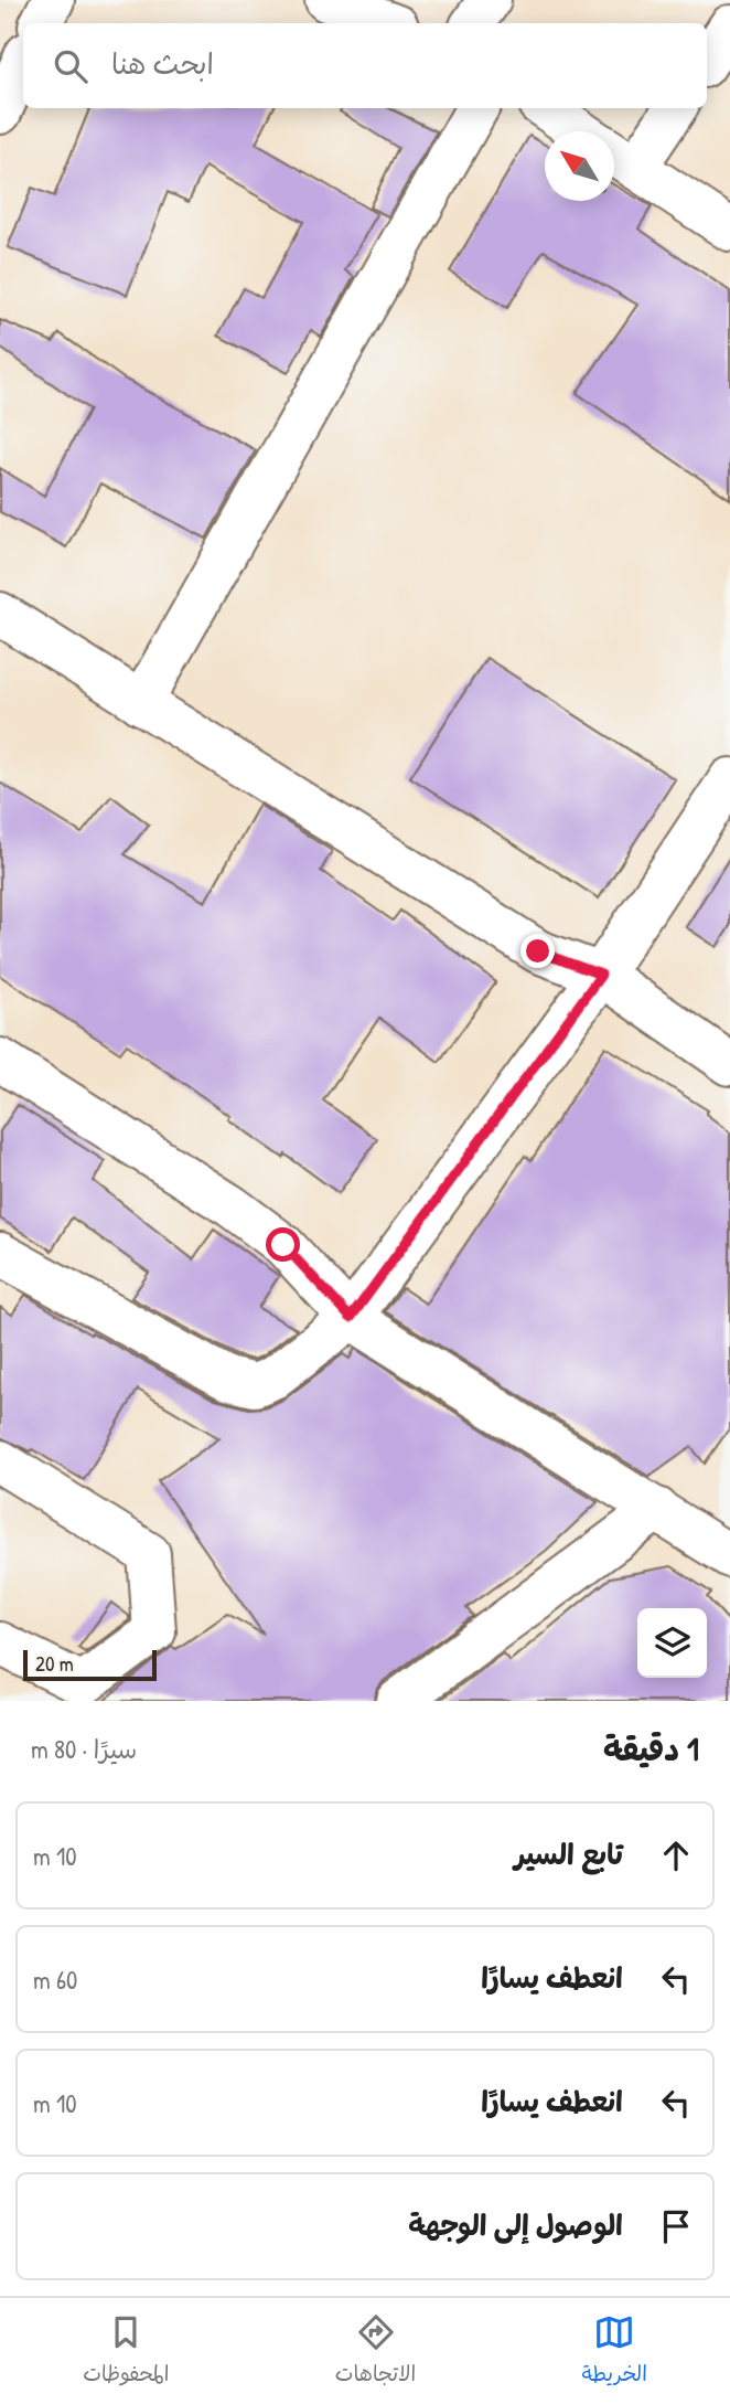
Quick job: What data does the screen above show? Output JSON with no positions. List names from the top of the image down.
{
  "scale_bar": "20 m",
  "north": "top left",
  "page": {
    "search": "ابحث هنا",
    "scale": "20 m",
    "heading": ["1 دقيقة", "سيرًا · 80 m"],
    "list": [
      ["تابع السير", "10 m"],
      ["انعطف يسارًا", "60 m"],
      ["انعطف يسارًا", "10 m"],
      "الوصول إلى الوجهة"
    ],
    "nav": ["الخريطة", "الاتجاهات", "المحفوظات"]
  }
}
